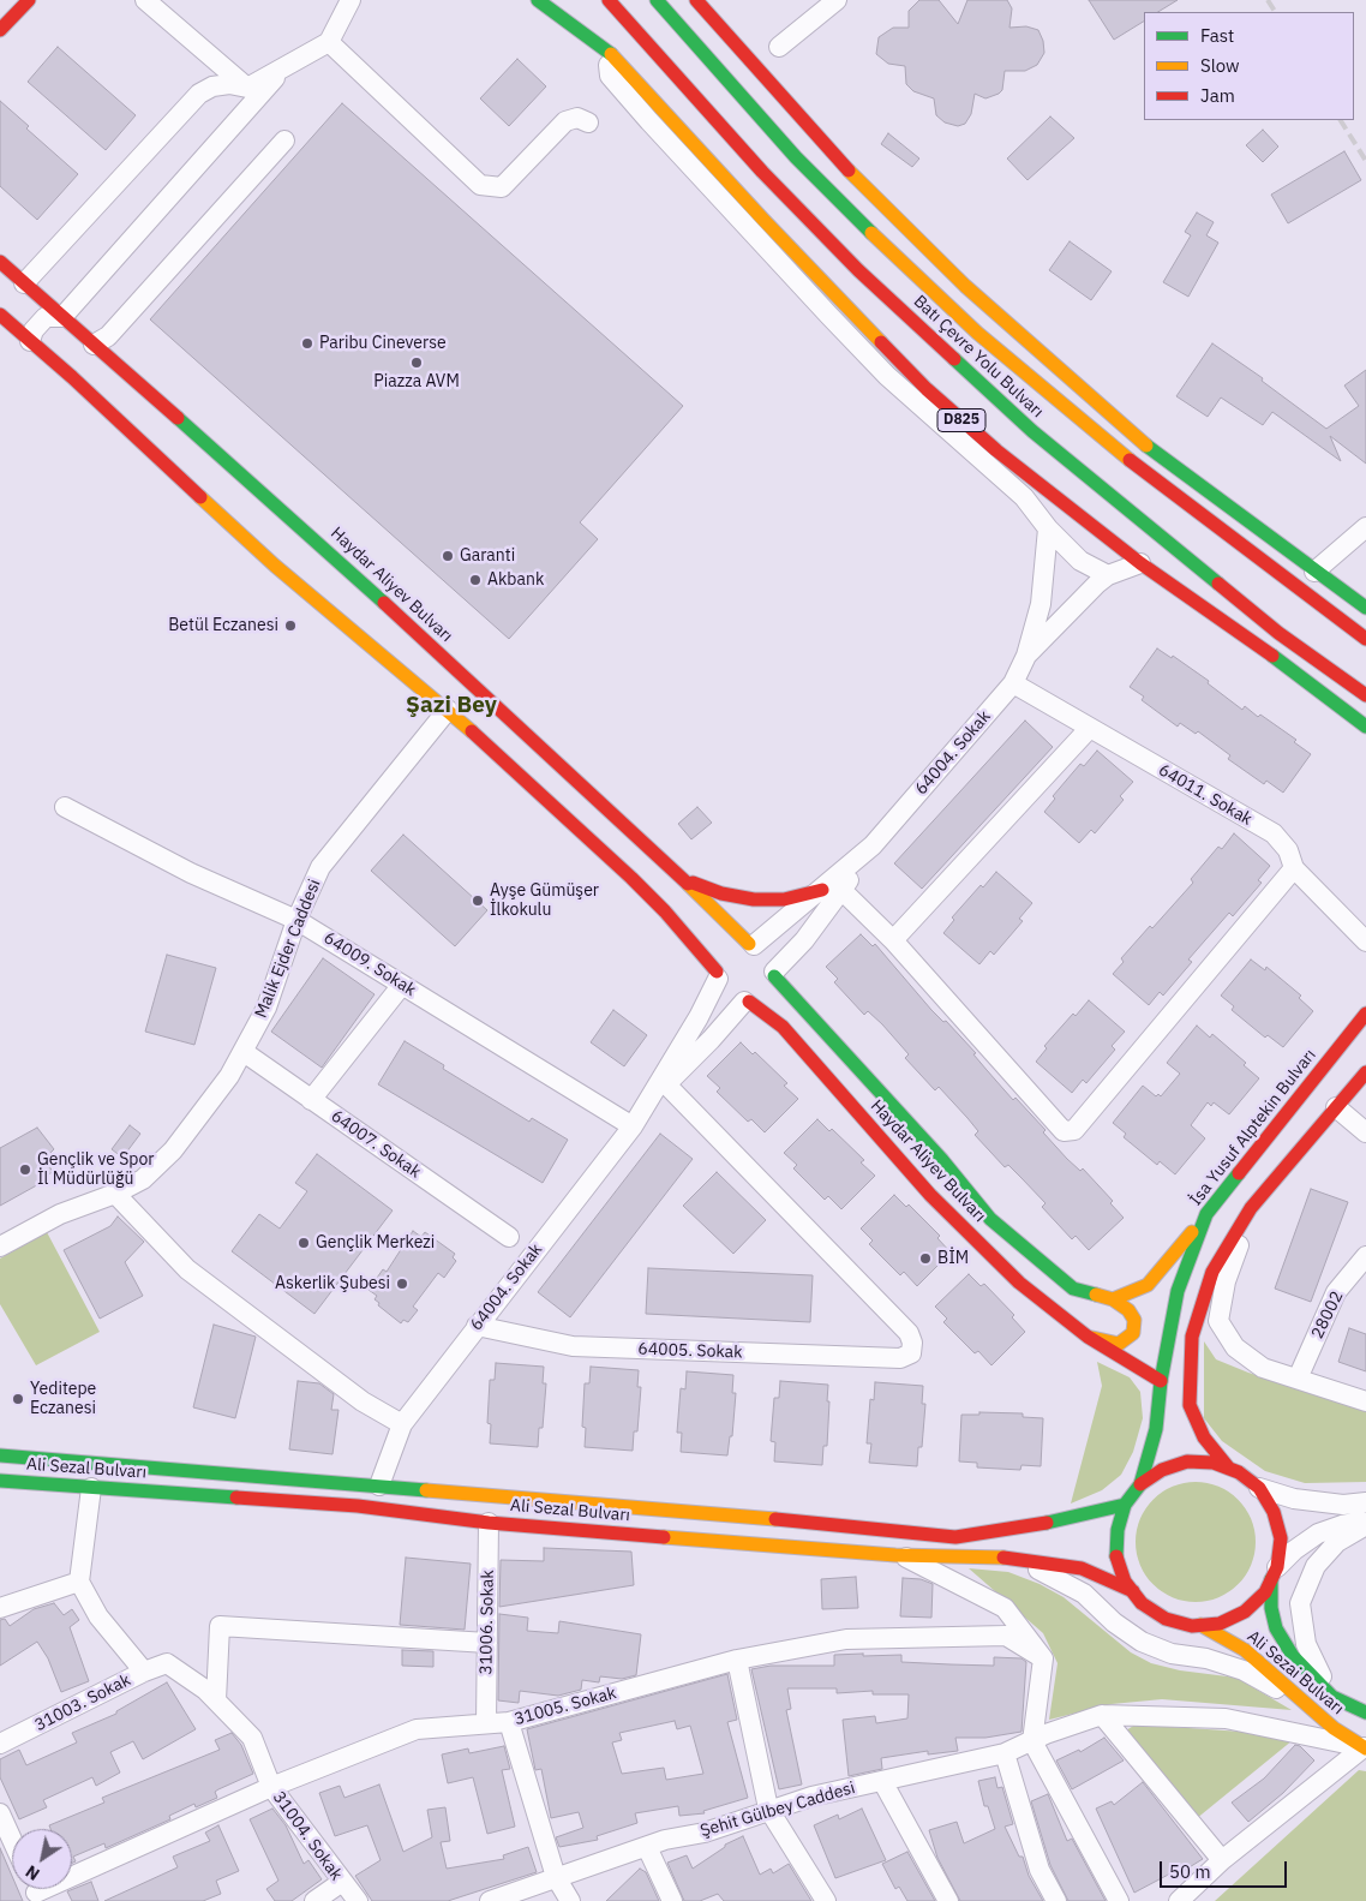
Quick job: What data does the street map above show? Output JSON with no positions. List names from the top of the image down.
{
  "streets": {
    "main road": [
      "Batı Çevre Yolu Bulvarı",
      "D825",
      "Haydar Aliyev Bulvarı",
      "İsa Yusuf Alptekin Bulvarı",
      "Ali Sezal Bulvarı",
      "Ali Sezai Bulvarı"
    ],
    "street": [
      "64004. Sokak",
      "64011. Sokak",
      "Malik Ejder Caddesi",
      "64009. Sokak",
      "64007. Sokak",
      "28002",
      "64005. Sokak",
      "31006. Sokak",
      "31003. Sokak",
      "31005. Sokak",
      "Şehit Gülbey Caddesi",
      "31004. Sokak"
    ]
  },
  "crossings": [
    ["Haydar Aliyev Bulvarı", "64004. Sokak"],
    ["Haydar Aliyev Bulvarı", "İsa Yusuf Alptekin Bulvarı"],
    ["64004. Sokak", "64011. Sokak"],
    ["64004. Sokak", "64009. Sokak"],
    ["64004. Sokak", "64005. Sokak"],
    ["64004. Sokak", "Ali Sezal Bulvarı"],
    ["Malik Ejder Caddesi", "64009. Sokak"],
    ["Malik Ejder Caddesi", "64007. Sokak"],
    ["İsa Yusuf Alptekin Bulvarı", "Ali Sezal Bulvarı"],
    ["İsa Yusuf Alptekin Bulvarı", "Ali Sezai Bulvarı"],
    ["Ali Sezal Bulvarı", "31006. Sokak"],
    ["Ali Sezal Bulvarı", "Ali Sezai Bulvarı"],
    ["31006. Sokak", "31005. Sokak"],
    ["31003. Sokak", "31004. Sokak"],
    ["31005. Sokak", "31004. Sokak"]
  ],
  "districts": ["Şazi Bey"],
  "places": [
    "Paribu Cineverse",
    "Piazza AVM",
    "Garanti",
    "Akbank",
    "Betül Eczanesi",
    "Ayşe Gümüşer İlkokulu",
    "Gençlik ve Spor İl Müdürlüğü",
    "Gençlik Merkezi",
    "BİM",
    "Askerlik Şubesi",
    "Yeditepe Eczanesi"
  ],
  "legend": ["Fast", "Slow", "Jam"],
  "scale_bar": "50 m",
  "north": "bottom left"
}
